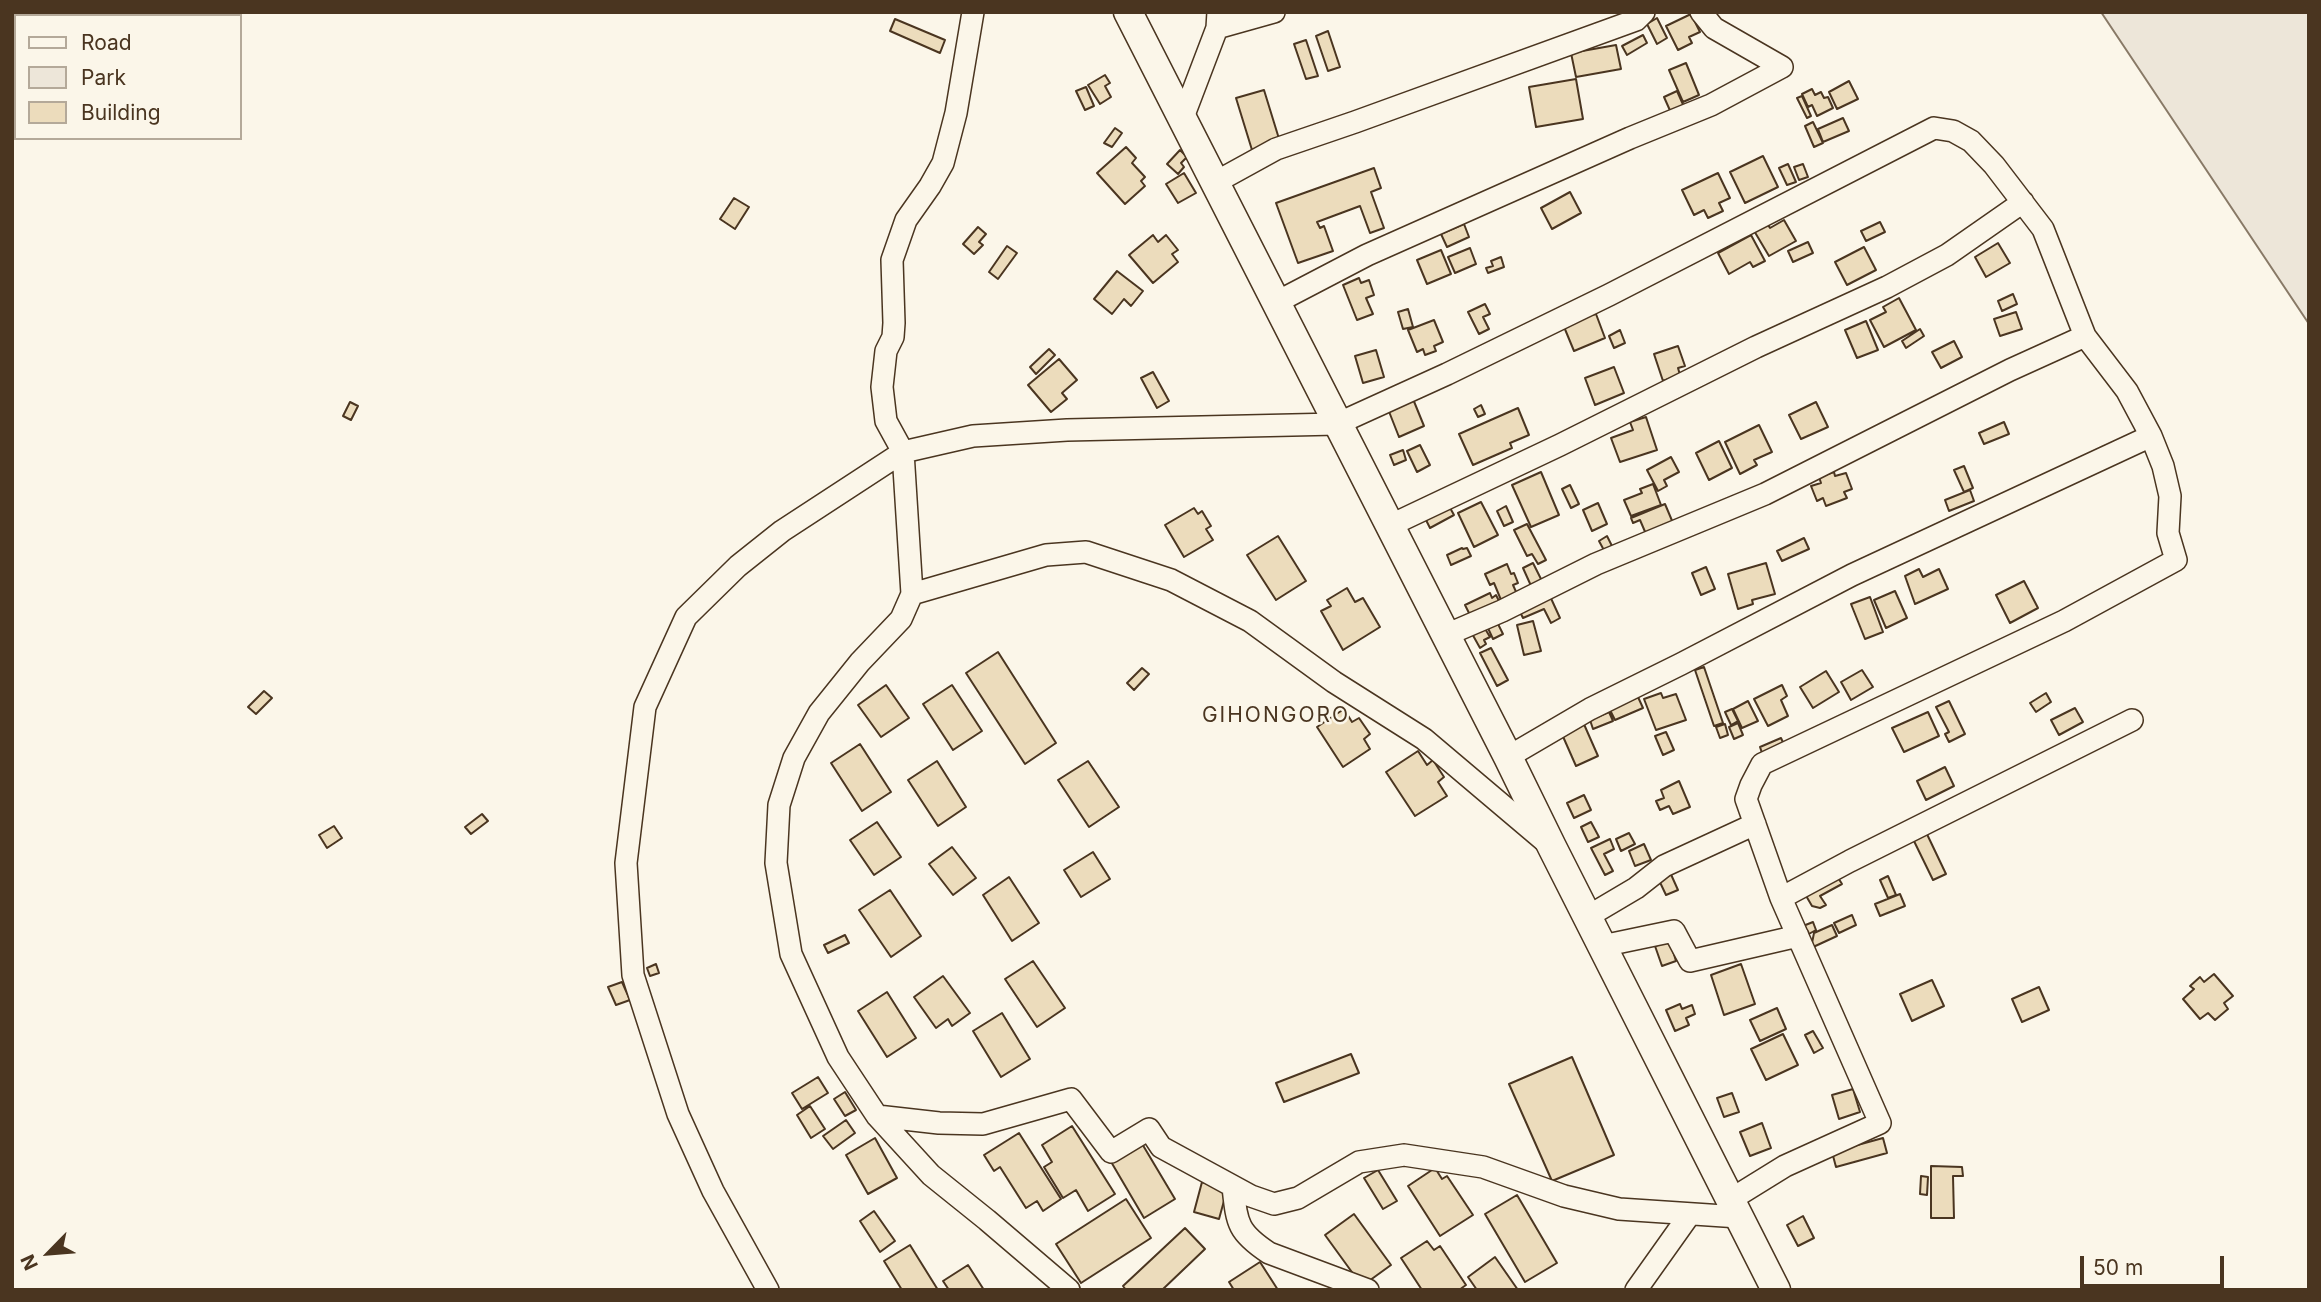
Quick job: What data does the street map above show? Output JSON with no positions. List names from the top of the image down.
{
  "districts": ["GIHONGORO"],
  "legend": ["Road", "Park", "Building"],
  "scale_bar": "50 m",
  "north": "bottom left"
}
